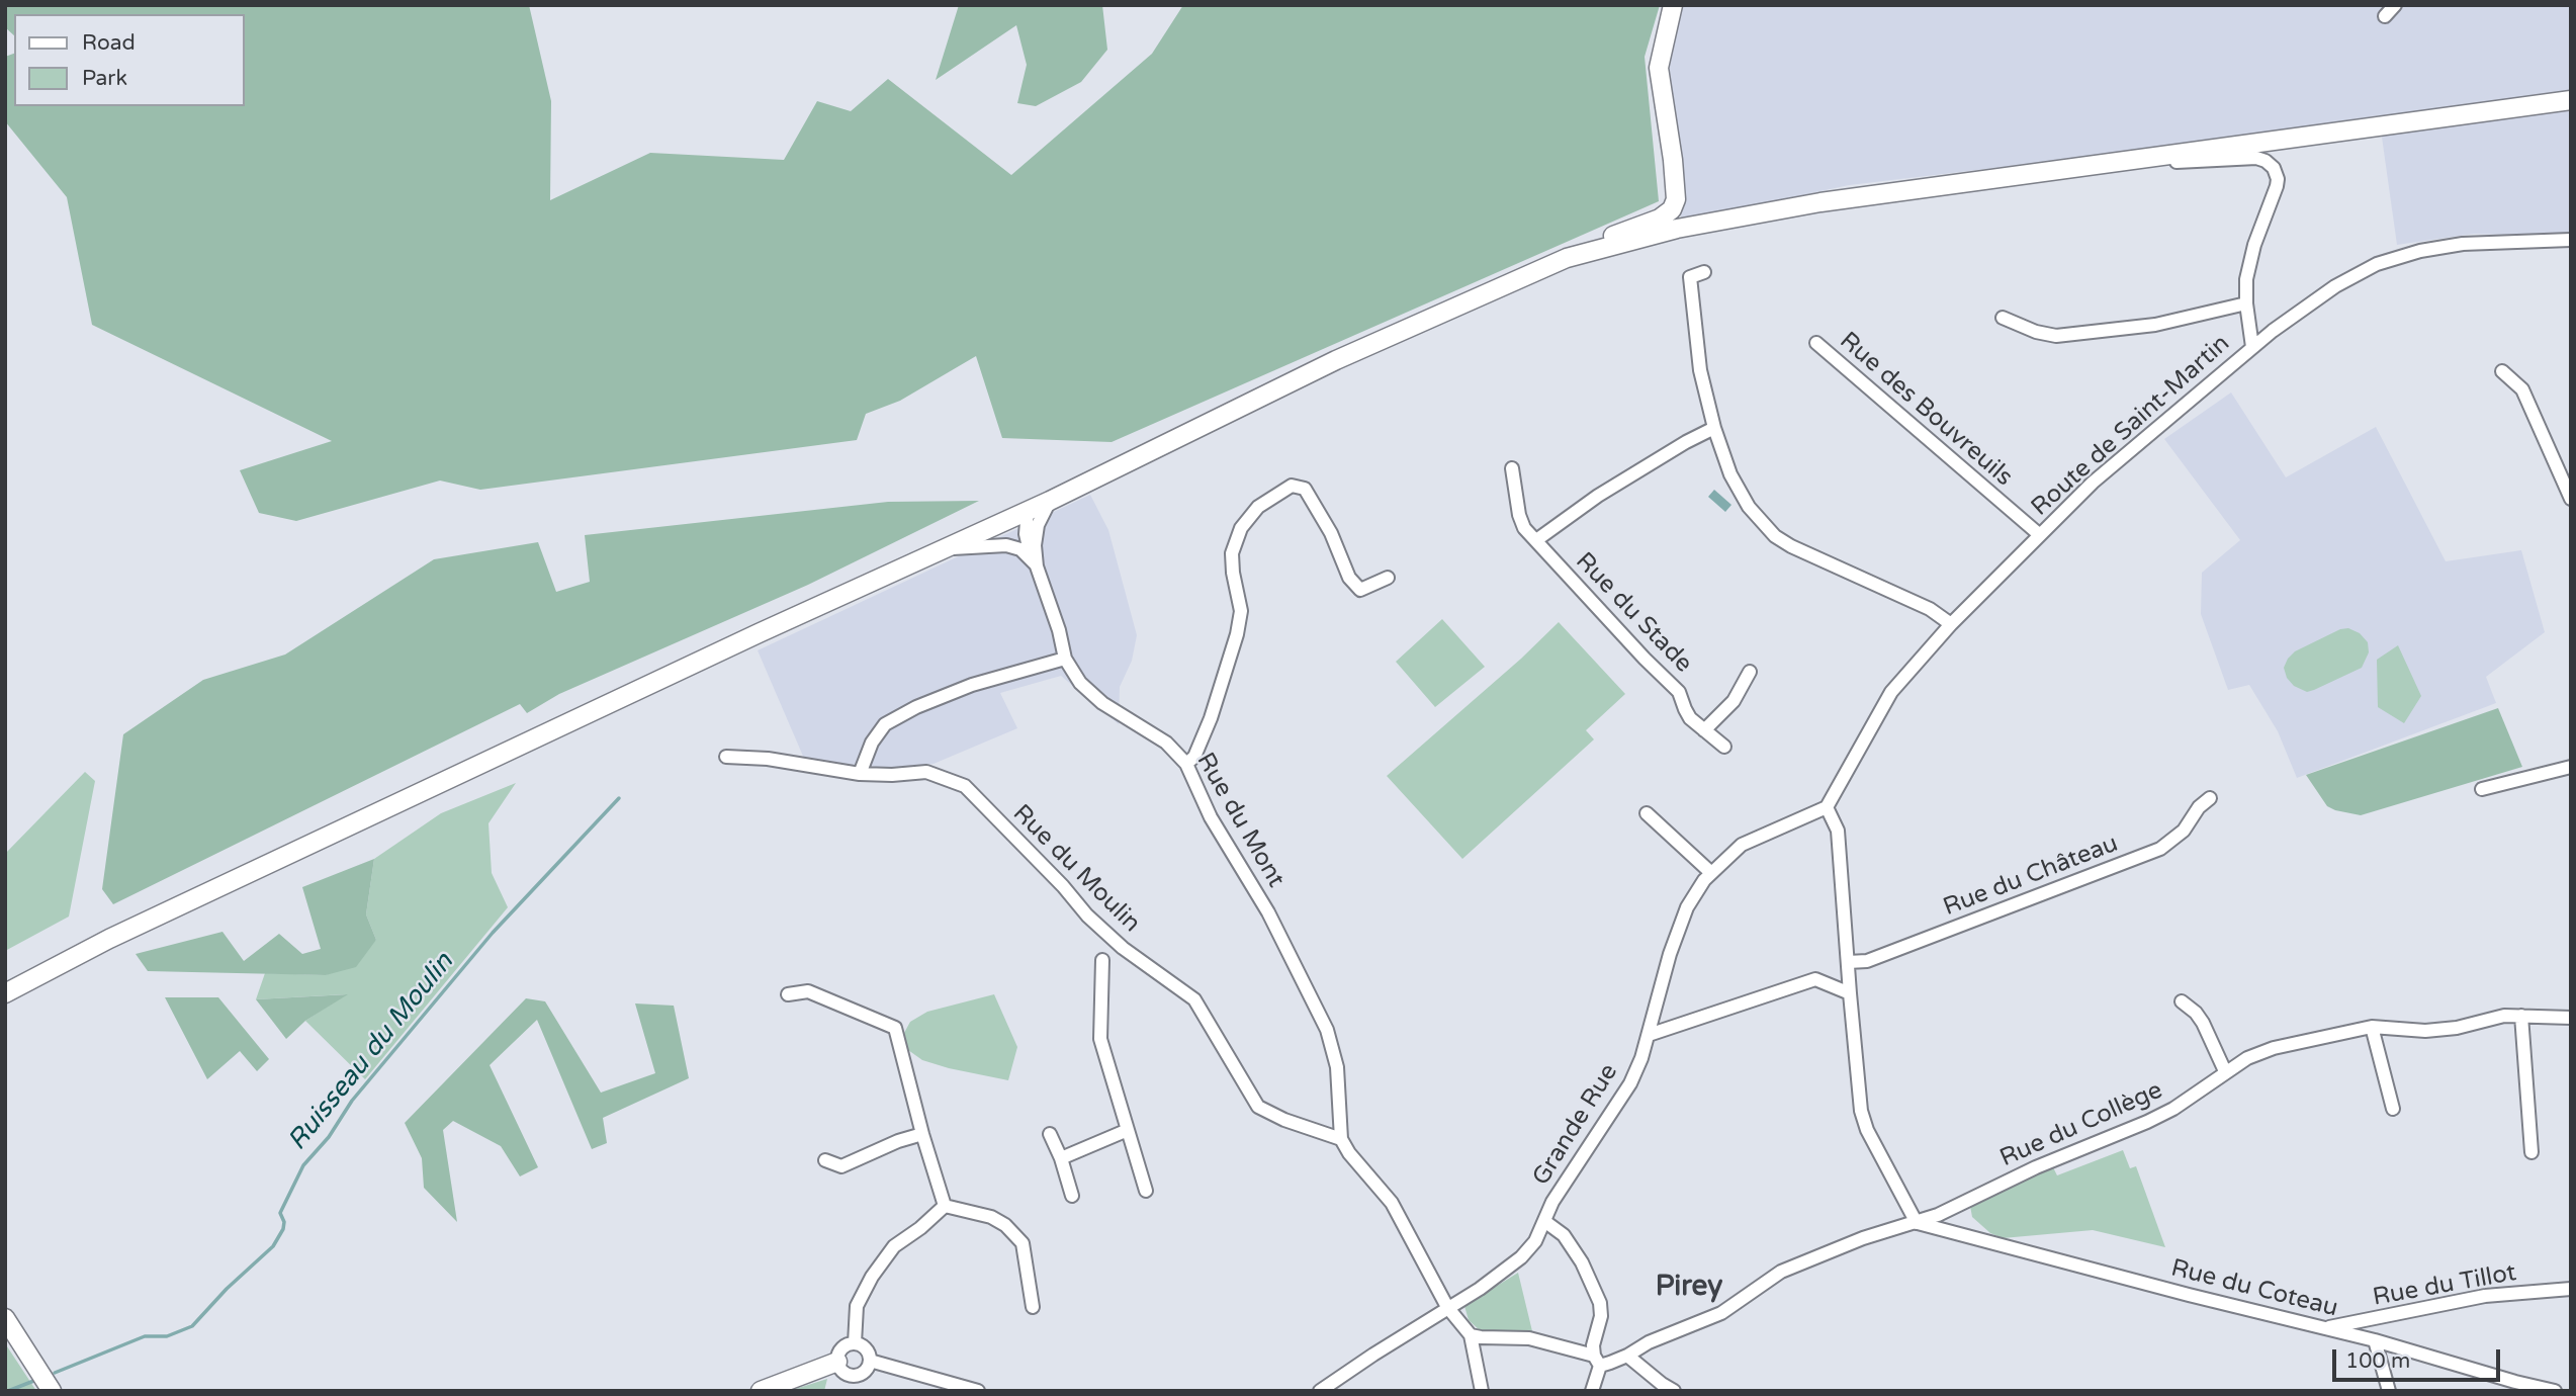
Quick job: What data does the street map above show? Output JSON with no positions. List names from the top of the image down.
{
  "streets": {
    "street": [
      "Rue des Bouvreuils",
      "Route de Saint-Martin",
      "Rue du Stade",
      "Rue du Mont",
      "Rue du Moulin",
      "Rue du Château",
      "Grande Rue",
      "Rue du Collège",
      "Rue du Tillot",
      "Rue du Coteau"
    ]
  },
  "crossings": [
    ["Rue des Bouvreuils", "Route de Saint-Martin"],
    ["Route de Saint-Martin", "Grande Rue"],
    ["Rue du Mont", "Rue du Moulin"],
    ["Rue du Collège", "Rue du Coteau"],
    ["Rue du Tillot", "Rue du Coteau"]
  ],
  "districts": ["Pirey"],
  "water": ["Ruisseau du Moulin"],
  "legend": ["Road", "Park"],
  "scale_bar": "100 m"
}
